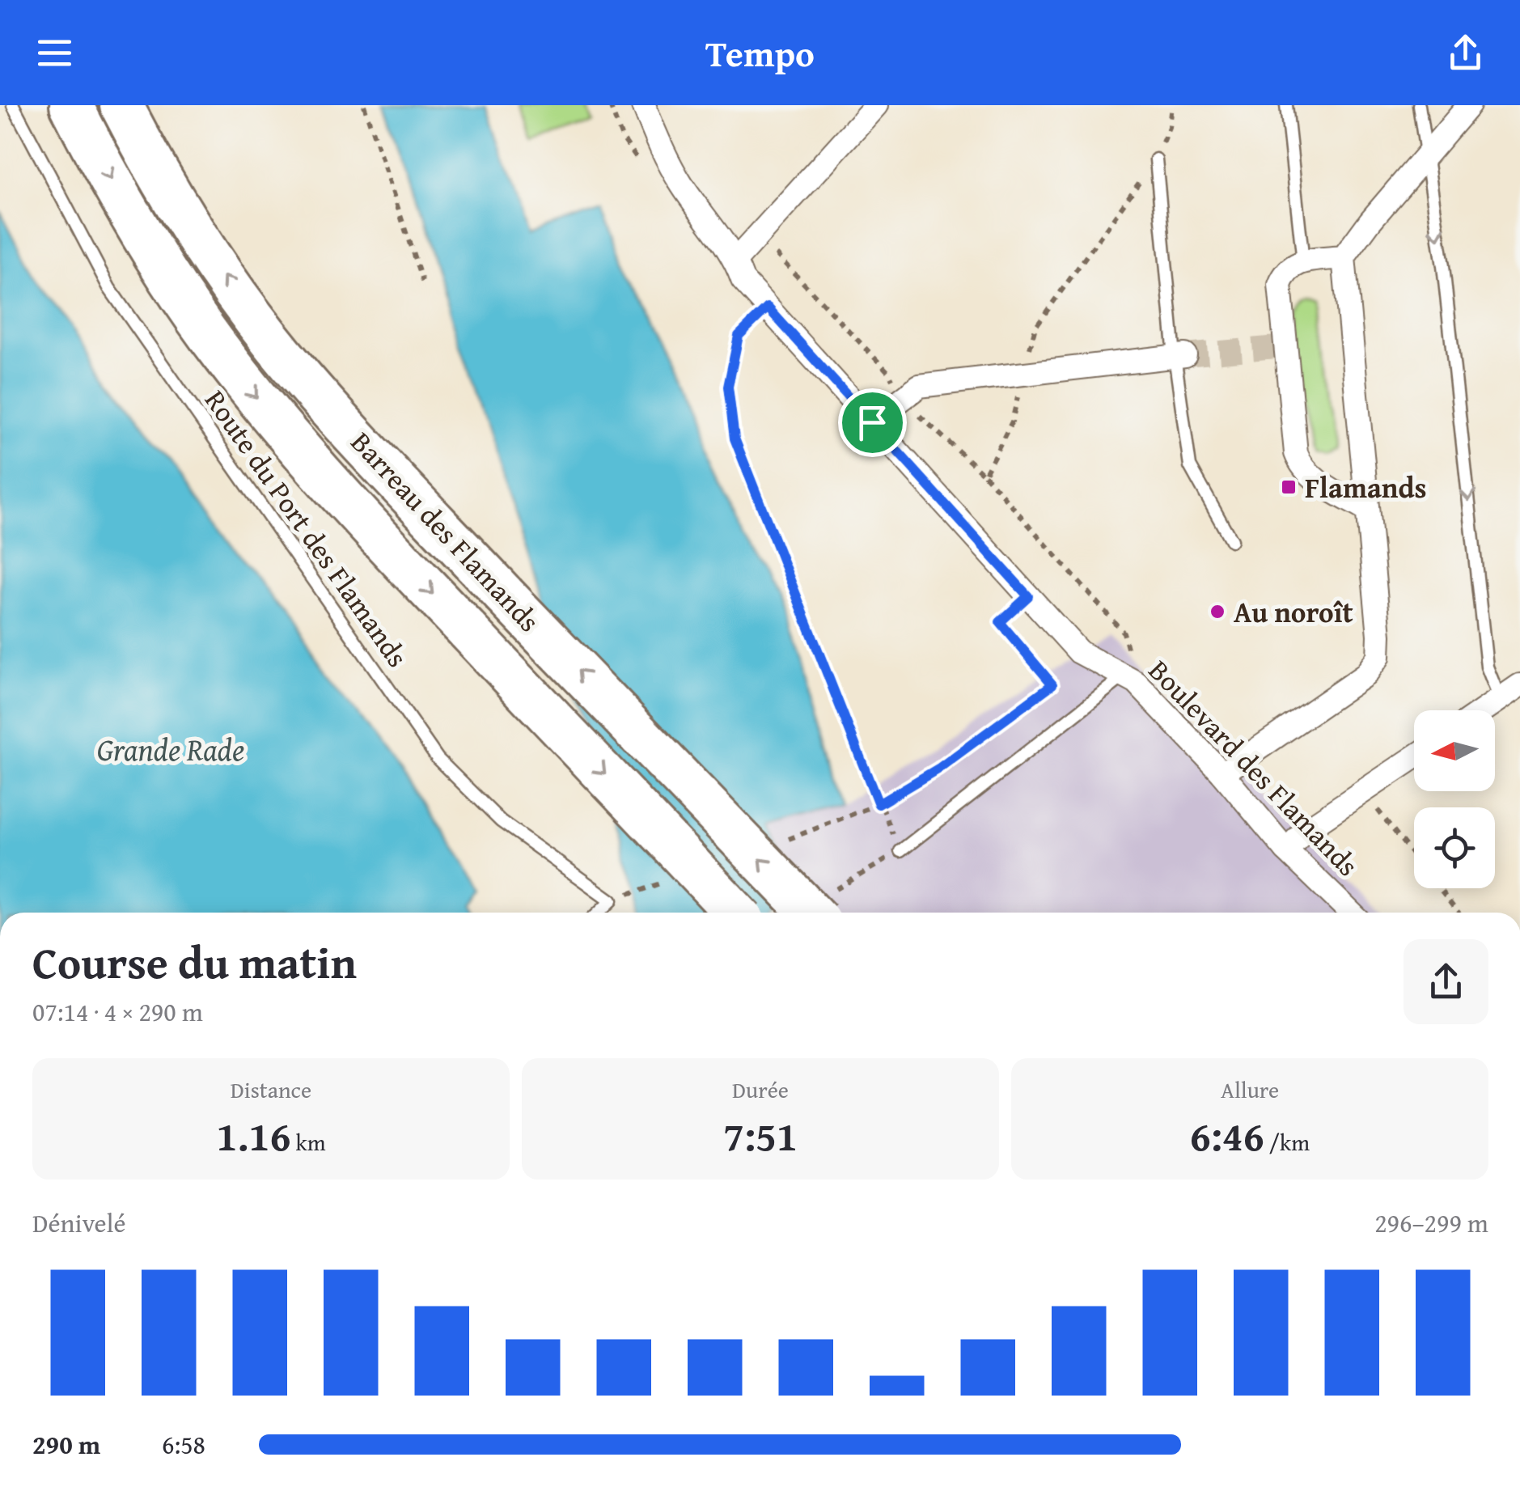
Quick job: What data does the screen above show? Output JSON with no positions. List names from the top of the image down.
{
  "streets": {
    "highway": ["Barreau des Flamands"],
    "street": ["Boulevard des Flamands"],
    "lane": ["Route du Port des Flamands"]
  },
  "water": ["Grande Rade"],
  "places": {
    "transit": ["Flamands"],
    "other": ["Au noroît"]
  },
  "north": "left",
  "page": {
    "header": "Tempo",
    "heading": ["Course du matin", "07:14 · 4 × 290 m"],
    "stats": [
      ["Distance", "1.16 km"],
      ["Durée", "7:51"],
      ["Allure", "6:46 /km"]
    ],
    "chart": ["Dénivelé", "296–299 m"],
    "list": [
      {
        "name": "290 m",
        "note": "6:58"
      }
    ]
  }
}
